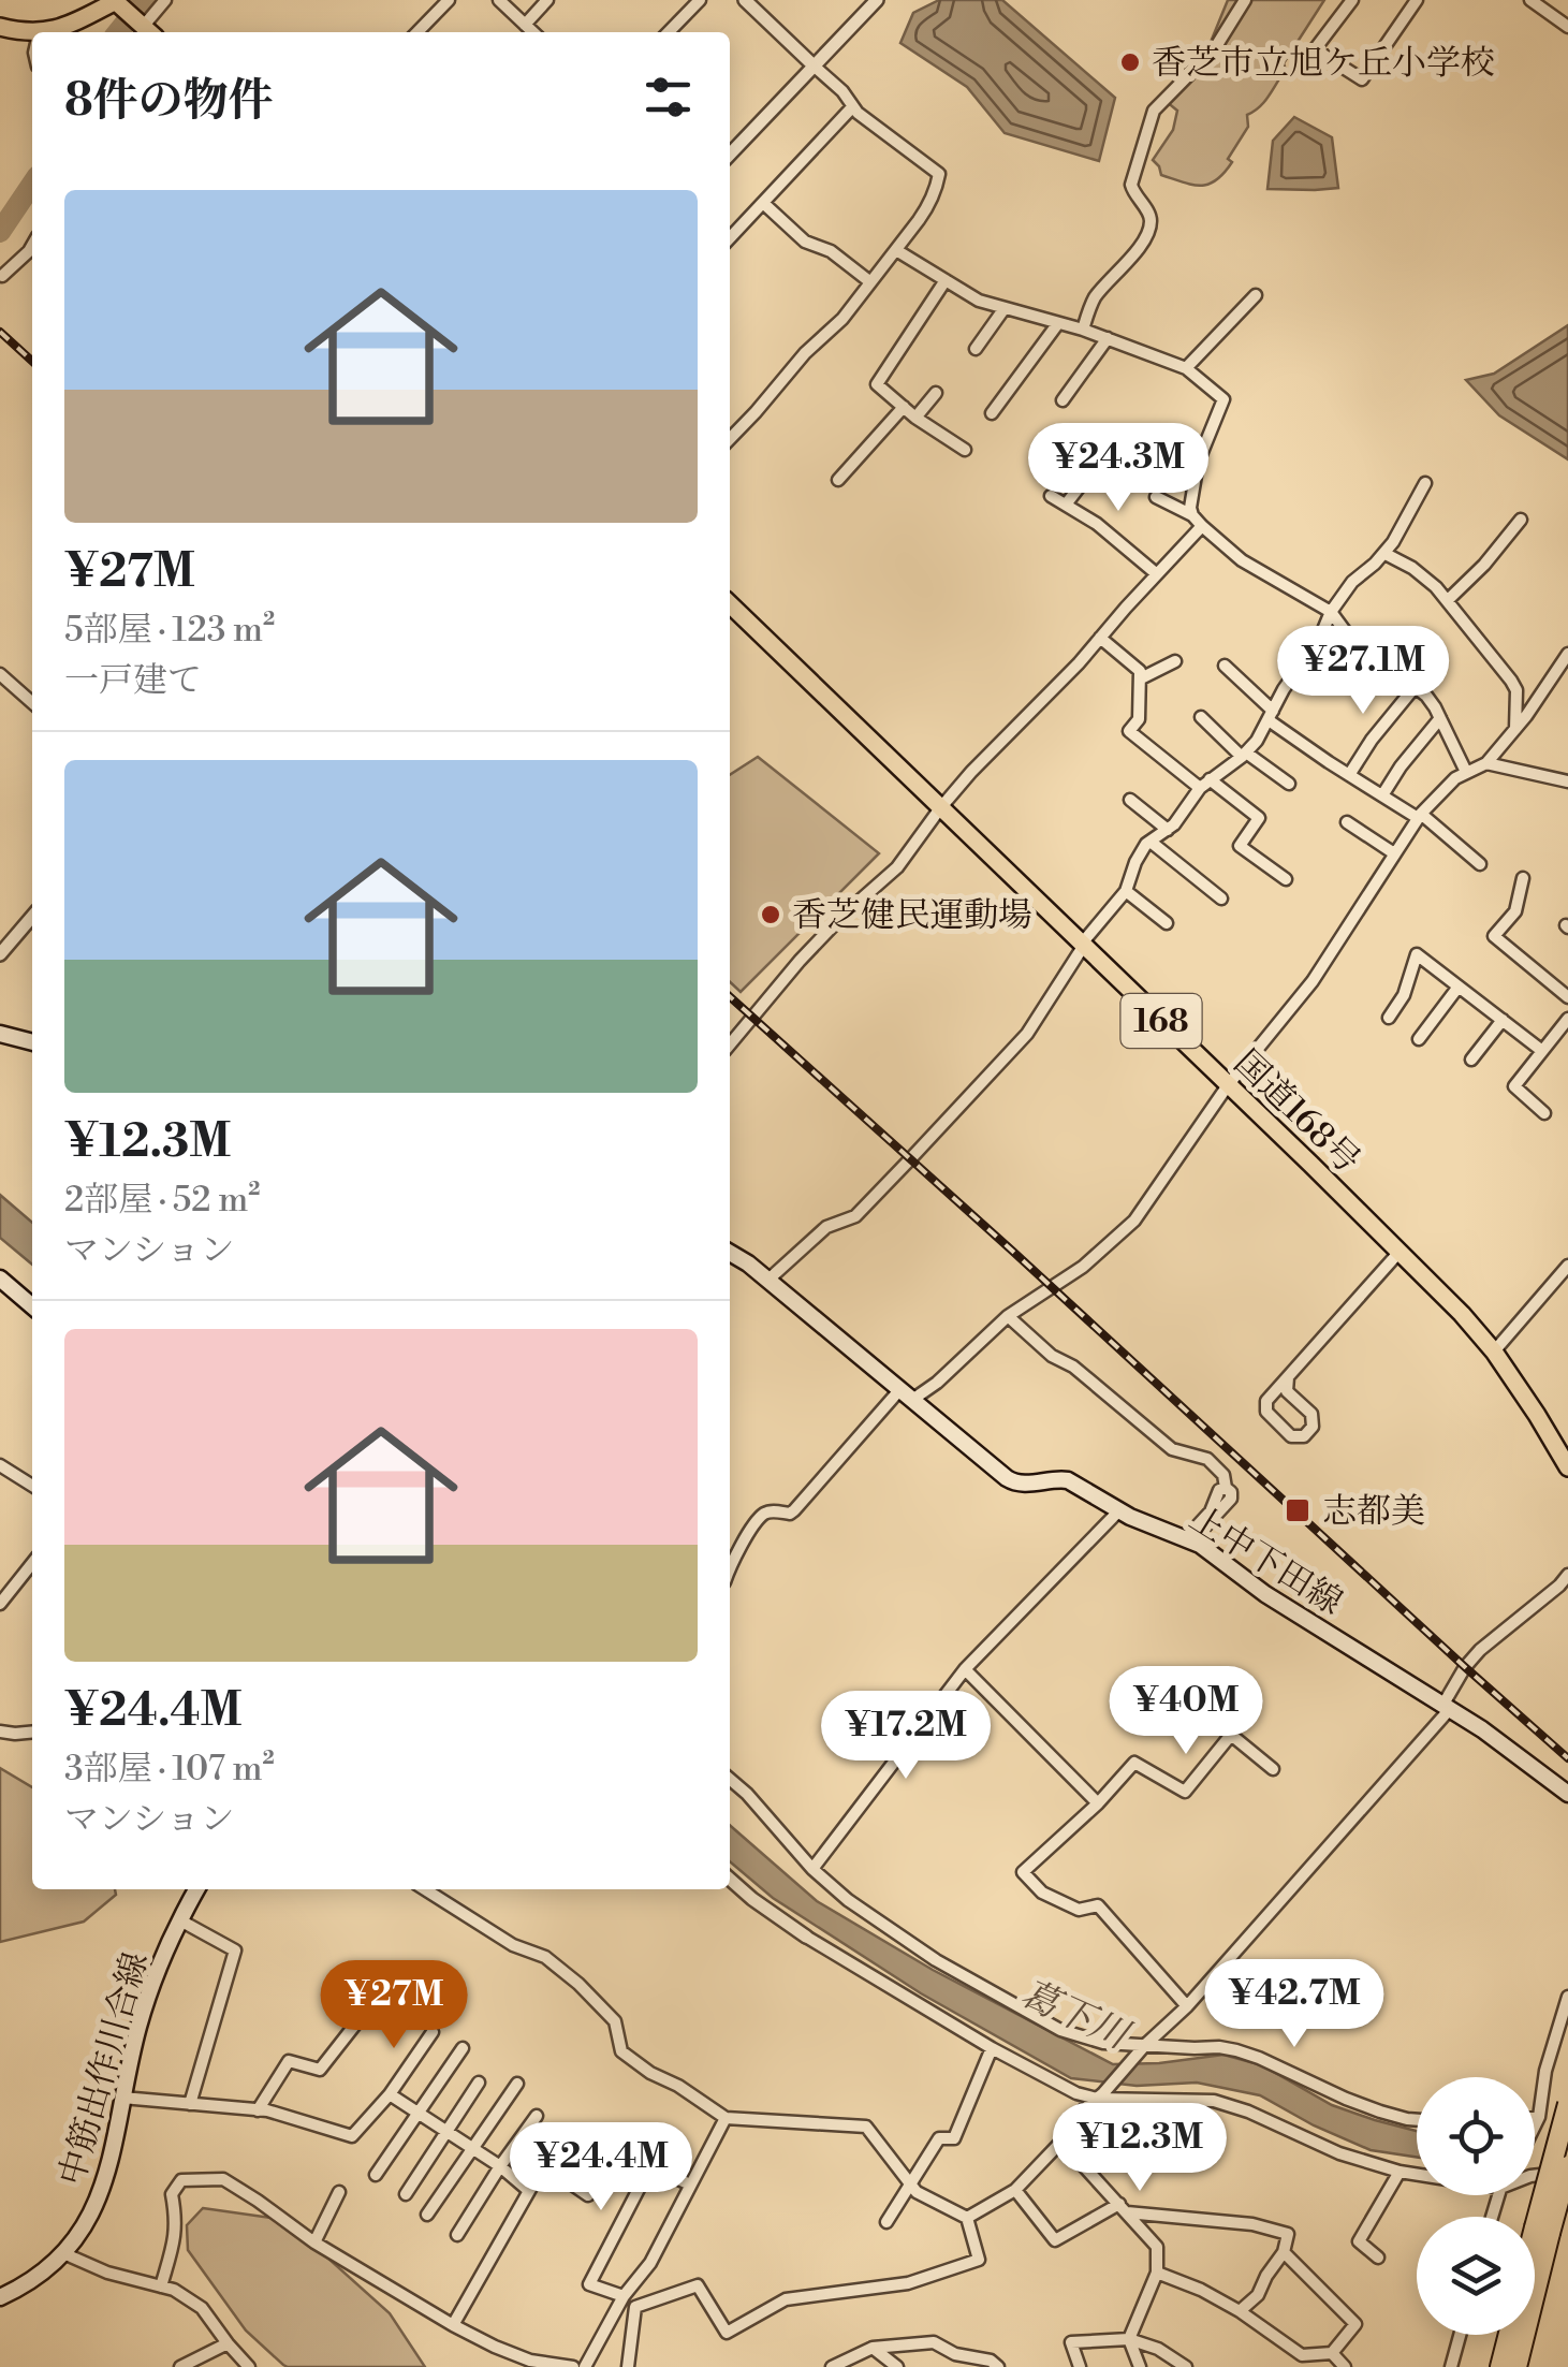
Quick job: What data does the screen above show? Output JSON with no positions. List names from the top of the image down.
{
  "streets": {
    "highway": ["168", "国道168号"],
    "main road": ["上中下田線", "中筋出作川合線"]
  },
  "water": ["葛下川"],
  "places": {
    "other": ["香芝市立旭ケ丘小学校", "香芝健民運動場"],
    "transit": ["志都美"]
  },
  "page": {
    "heading": "8件の物件",
    "list": [
      {
        "name": "¥27M",
        "note": "5部屋 · 123 m² · 一戸建て"
      },
      {
        "name": "¥12.3M",
        "note": "2部屋 · 52 m² · マンション"
      },
      {
        "name": "¥24.4M",
        "note": "3部屋 · 107 m² · マンション"
      }
    ],
    "price": [
      "¥24.3M",
      "¥27.1M",
      "¥40M",
      "¥17.2M",
      "¥42.7M",
      "¥27M",
      "¥12.3M",
      "¥24.4M"
    ]
  }
}
